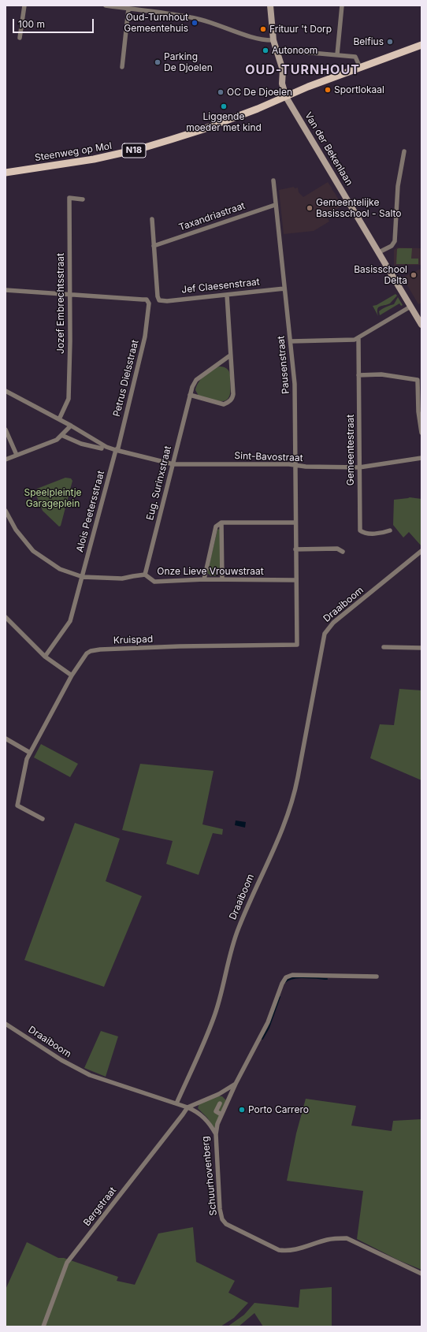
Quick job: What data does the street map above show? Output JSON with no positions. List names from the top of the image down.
{
  "streets": {
    "main road": ["N18", "Steenweg op Mol"],
    "street": [
      "Van der Bekenlaan",
      "Taxandriastraat",
      "Jef Claesenstraat",
      "Jozef Embrechtsstraat",
      "Pausenstraat",
      "Petrus Dielsstraat",
      "Gemeentestraat",
      "Sint-Bavostraat",
      "Eug. Surinxstraat",
      "Alois Peetersstraat",
      "Onze Lieve Vrouwstraat",
      "Draaiboom",
      "Kruispad",
      "Schuurhovenberg",
      "Bergstraat"
    ]
  },
  "crossings": [
    ["Van der Bekenlaan", "N18"],
    ["Van der Bekenlaan", "Steenweg op Mol"],
    ["N18", "Steenweg op Mol"],
    ["Taxandriastraat", "Jef Claesenstraat"],
    ["Taxandriastraat", "Pausenstraat"],
    ["Jef Claesenstraat", "Pausenstraat"],
    ["Jozef Embrechtsstraat", "Petrus Dielsstraat"],
    ["Jozef Embrechtsstraat", "Sint-Bavostraat"],
    ["Pausenstraat", "Sint-Bavostraat"],
    ["Pausenstraat", "Onze Lieve Vrouwstraat"],
    ["Pausenstraat", "Kruispad"],
    ["Petrus Dielsstraat", "Sint-Bavostraat"],
    ["Petrus Dielsstraat", "Alois Peetersstraat"],
    ["Gemeentestraat", "Sint-Bavostraat"],
    ["Sint-Bavostraat", "Eug. Surinxstraat"],
    ["Sint-Bavostraat", "Alois Peetersstraat"],
    ["Eug. Surinxstraat", "Onze Lieve Vrouwstraat"],
    ["Alois Peetersstraat", "Onze Lieve Vrouwstraat"],
    ["Draaiboom", "Schuurhovenberg"],
    ["Schuurhovenberg", "Bergstraat"]
  ],
  "districts": ["OUD-TURNHOUT"],
  "parks": ["Speelpleintje Garageplein"],
  "places": [
    "Oud-Turnhout Gemeentehuis",
    "Frituur 't Dorp",
    "Belfius",
    "Autonoom",
    "Parking De Djoelen",
    "Sportlokaal",
    "OC De Djoelen",
    "Liggende moeder met kind",
    "Gemeentelijke Basisschool - Salto",
    "Basisschool Delta",
    "Porto Carrero"
  ],
  "scale_bar": "100 m"
}
